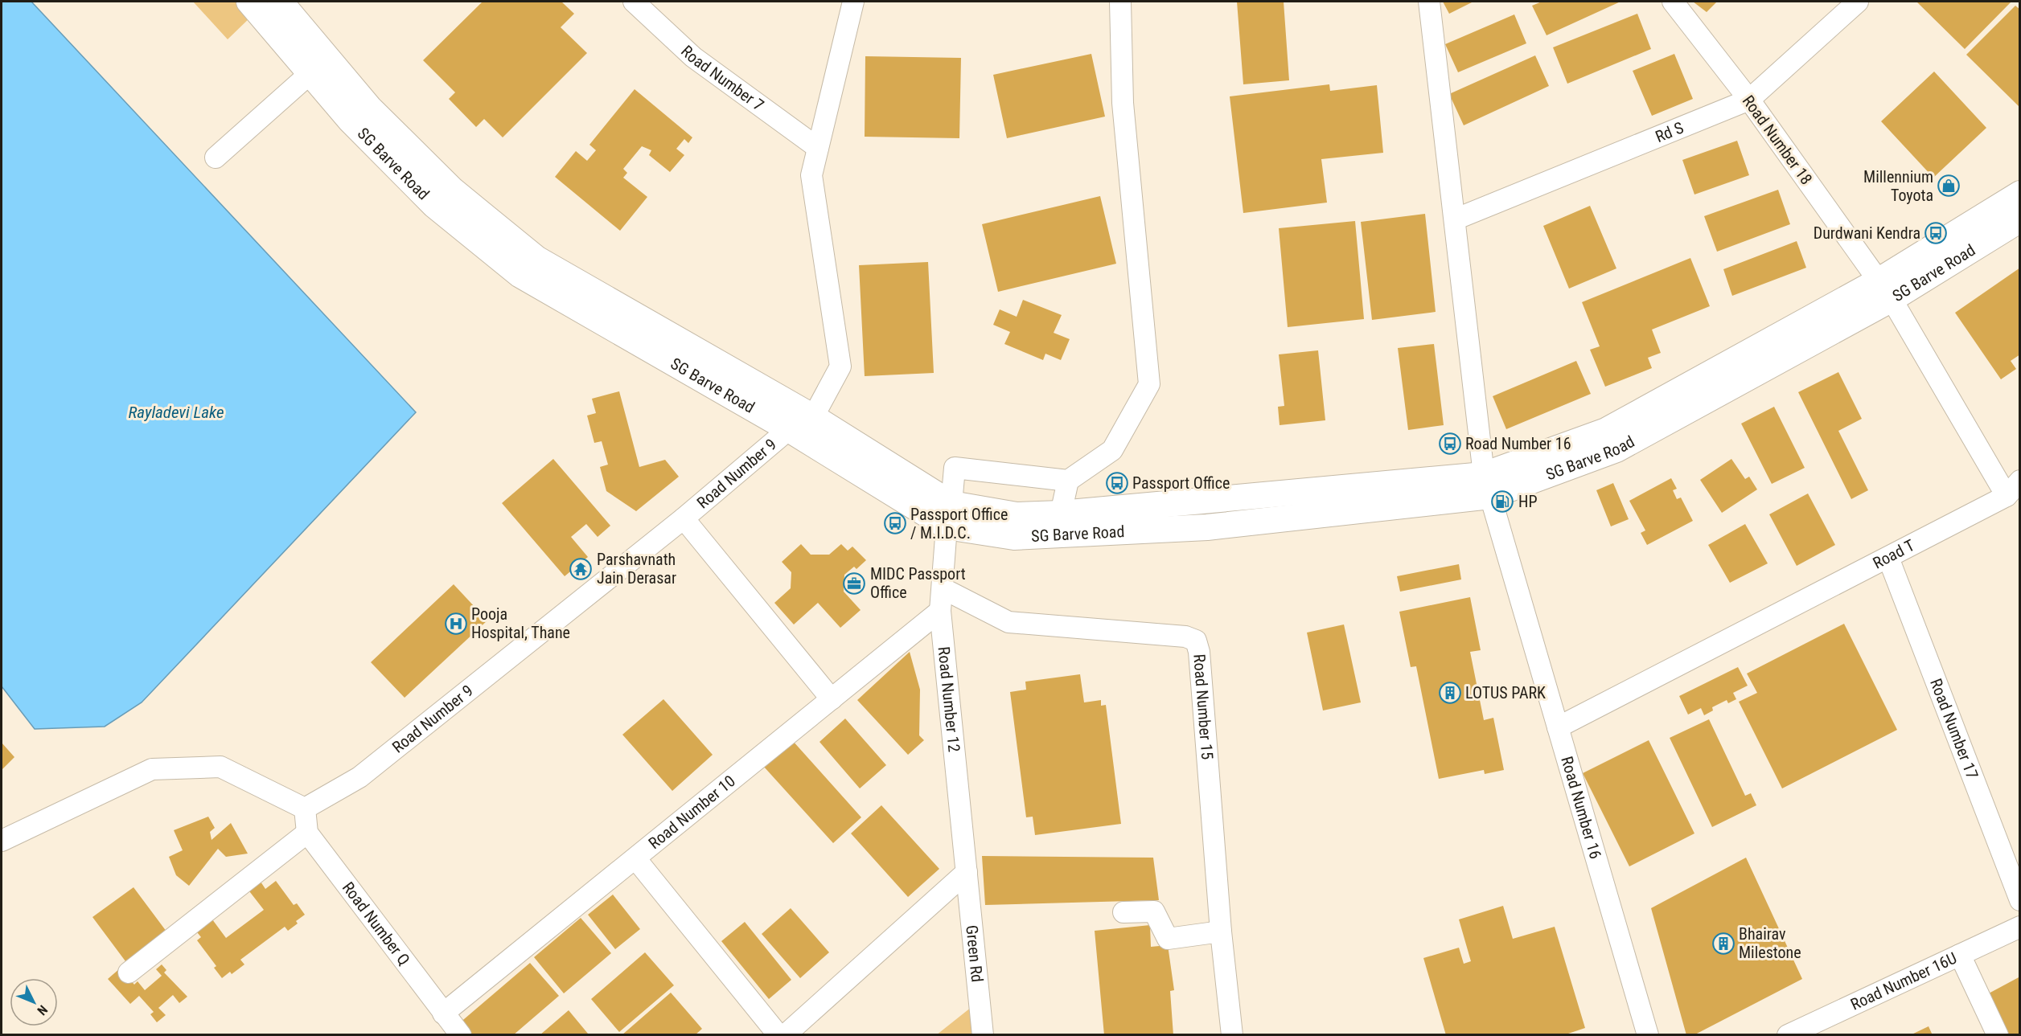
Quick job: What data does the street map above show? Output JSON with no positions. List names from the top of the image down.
{
  "streets": {
    "main road": ["SG Barve Road"],
    "street": [
      "Road Number 7",
      "Rd S",
      "Road Number 18",
      "Road Number 9",
      "Road T",
      "Road Number 12",
      "Road Number 15",
      "Road Number 17",
      "Road Number 16",
      "Road Number 10",
      "Road Number Q",
      "Green Rd",
      "Road Number 16U"
    ]
  },
  "crossings": [
    ["Rd S", "Road Number 18"],
    ["Rd S", "Road Number 16"],
    ["Road Number 18", "SG Barve Road"],
    ["SG Barve Road", "Road Number 9"],
    ["SG Barve Road", "Road Number 12"],
    ["SG Barve Road", "Road Number 16"],
    ["Road T", "Road Number 17"],
    ["Road T", "Road Number 16"],
    ["Road Number 12", "Road Number 15"],
    ["Road Number 12", "Road Number 10"],
    ["Road Number 12", "Green Rd"],
    ["Road Number 10", "Road Number Q"]
  ],
  "water": ["Rayladevi Lake"],
  "places": {
    "shop": ["Millennium Toyota"],
    "bus stop": [
      "Durdwani Kendra",
      "Road Number 16",
      "Passport Office",
      "Passport Office / M.I.D.C."
    ],
    "fuel station": ["HP"],
    "temple": ["Parshavnath Jain Derasar"],
    "office": ["MIDC Passport Office"],
    "hospital": ["Pooja Hospital, Thane"],
    "building": ["LOTUS PARK", "Bhairav Milestone"]
  },
  "north": "bottom right"
}
